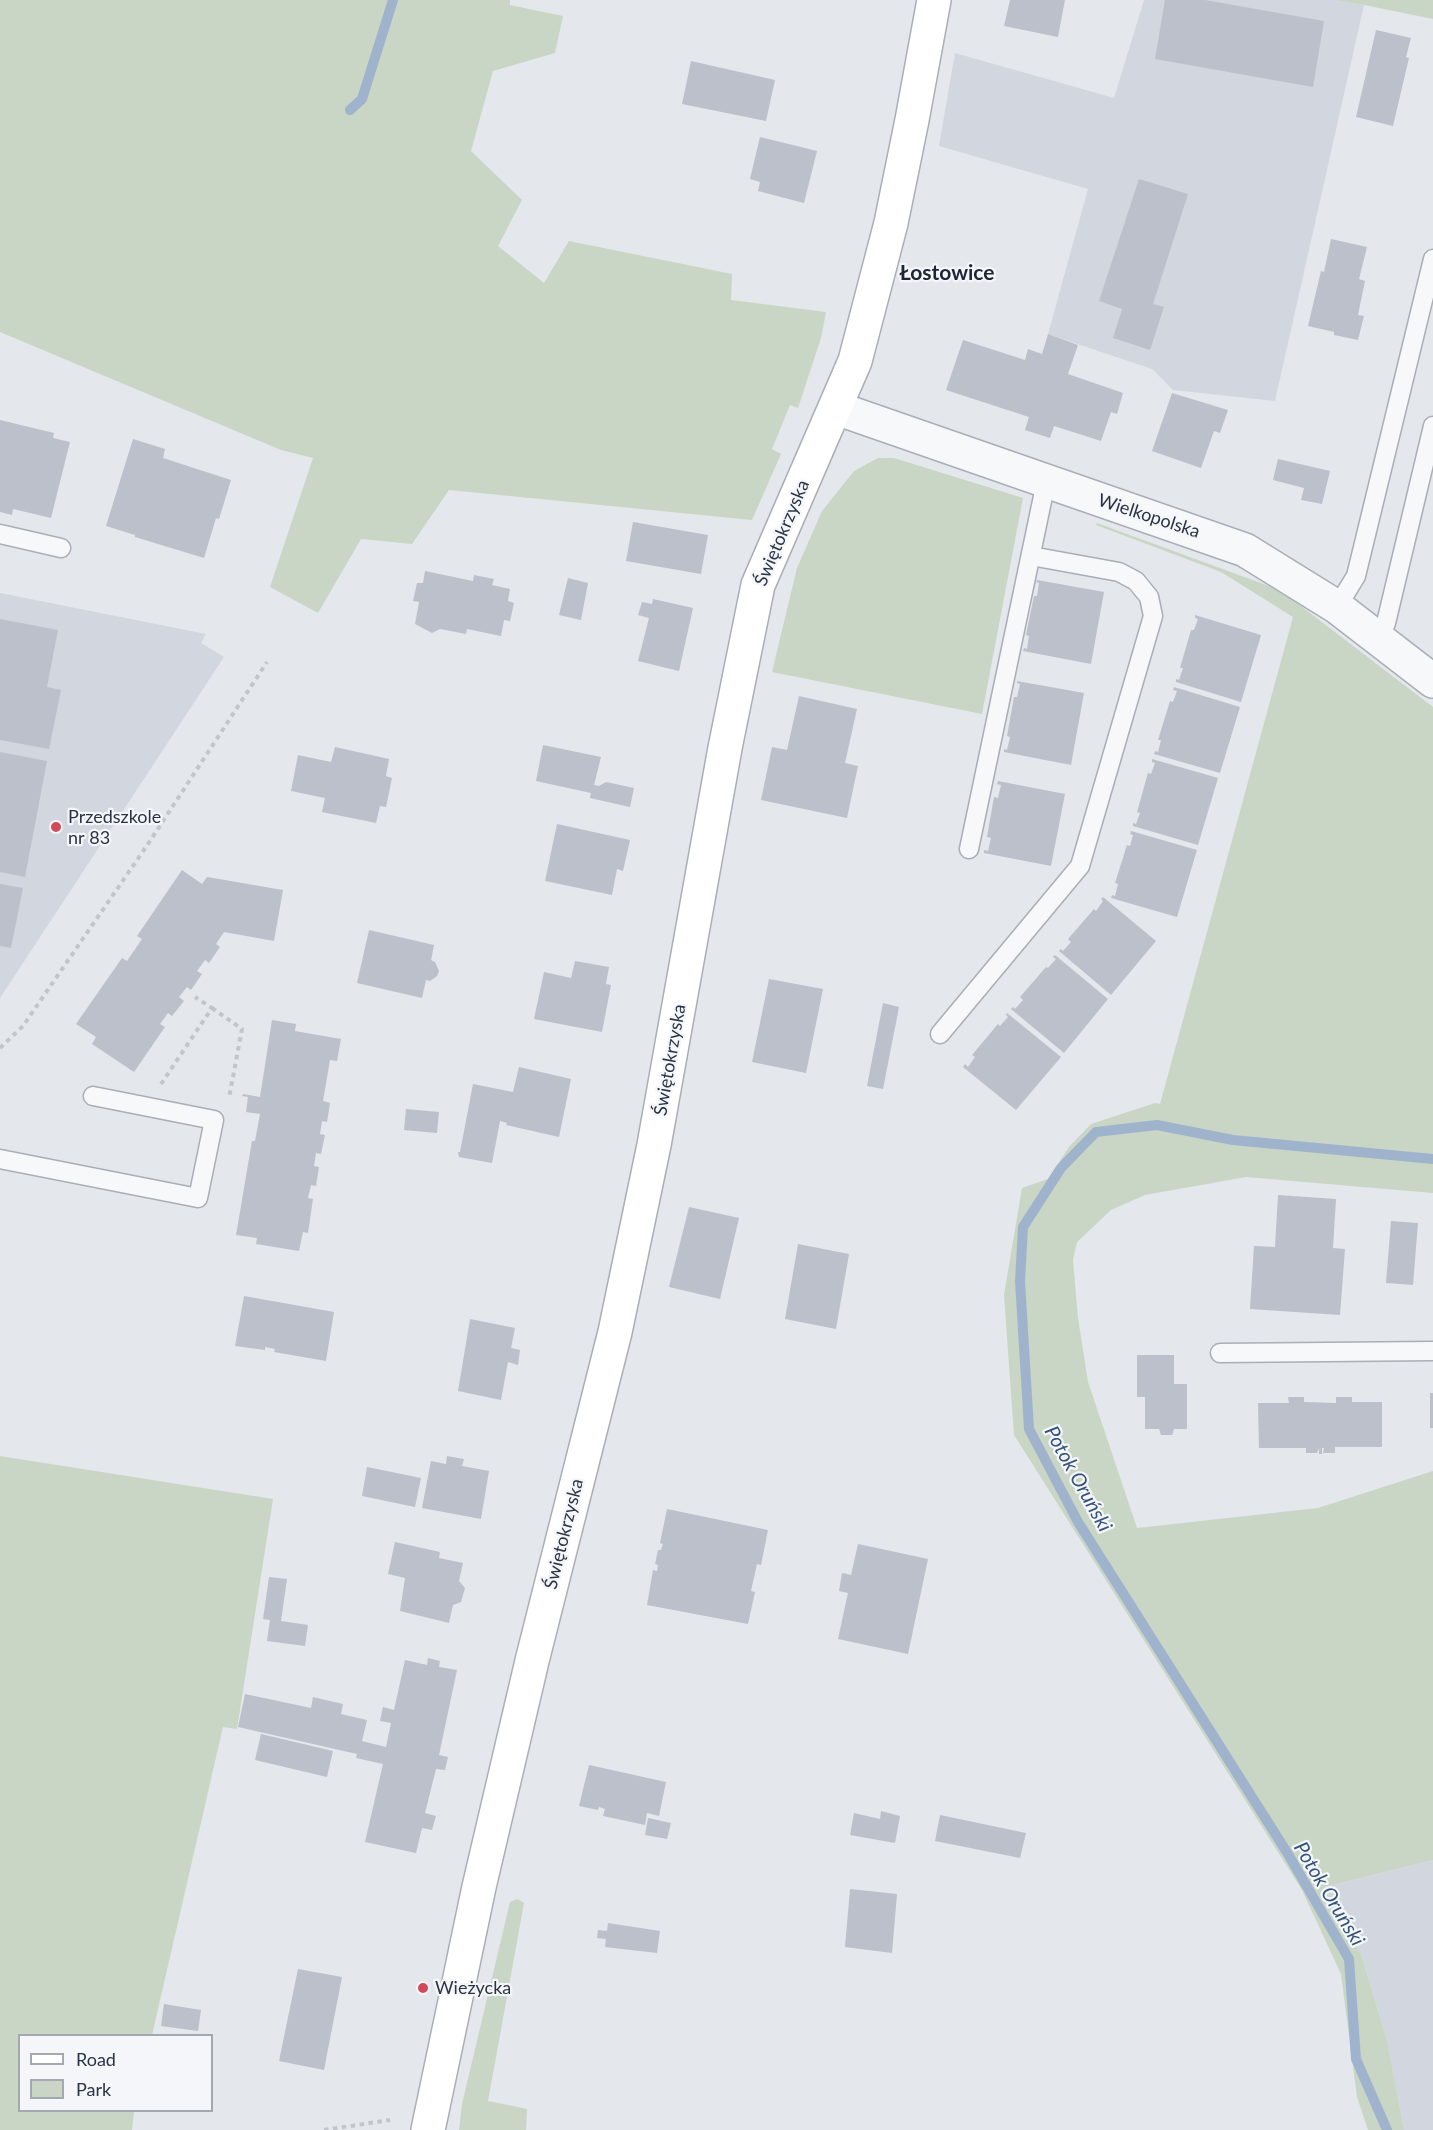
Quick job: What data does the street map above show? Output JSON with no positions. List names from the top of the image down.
{
  "streets": {
    "main road": ["Świętokrzyska"],
    "street": ["Wielkopolska"]
  },
  "crossings": [
    ["Wielkopolska", "Świętokrzyska"]
  ],
  "districts": ["Łostowice"],
  "water": ["Potok Oruński"],
  "places": ["Przedszkole nr 83", "Wieżycka"],
  "legend": ["Road", "Park"]
}
